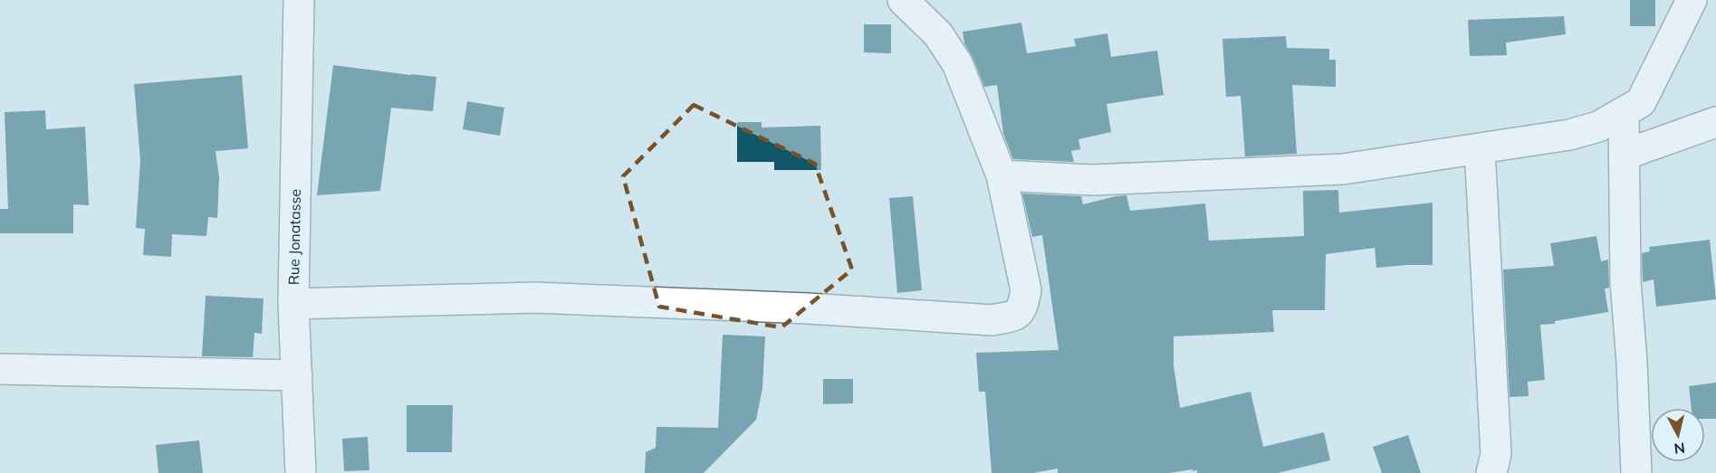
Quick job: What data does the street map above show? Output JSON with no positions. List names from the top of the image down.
{
  "streets": {
    "street": ["Rue Jonatasse"]
  },
  "north": "bottom"
}
